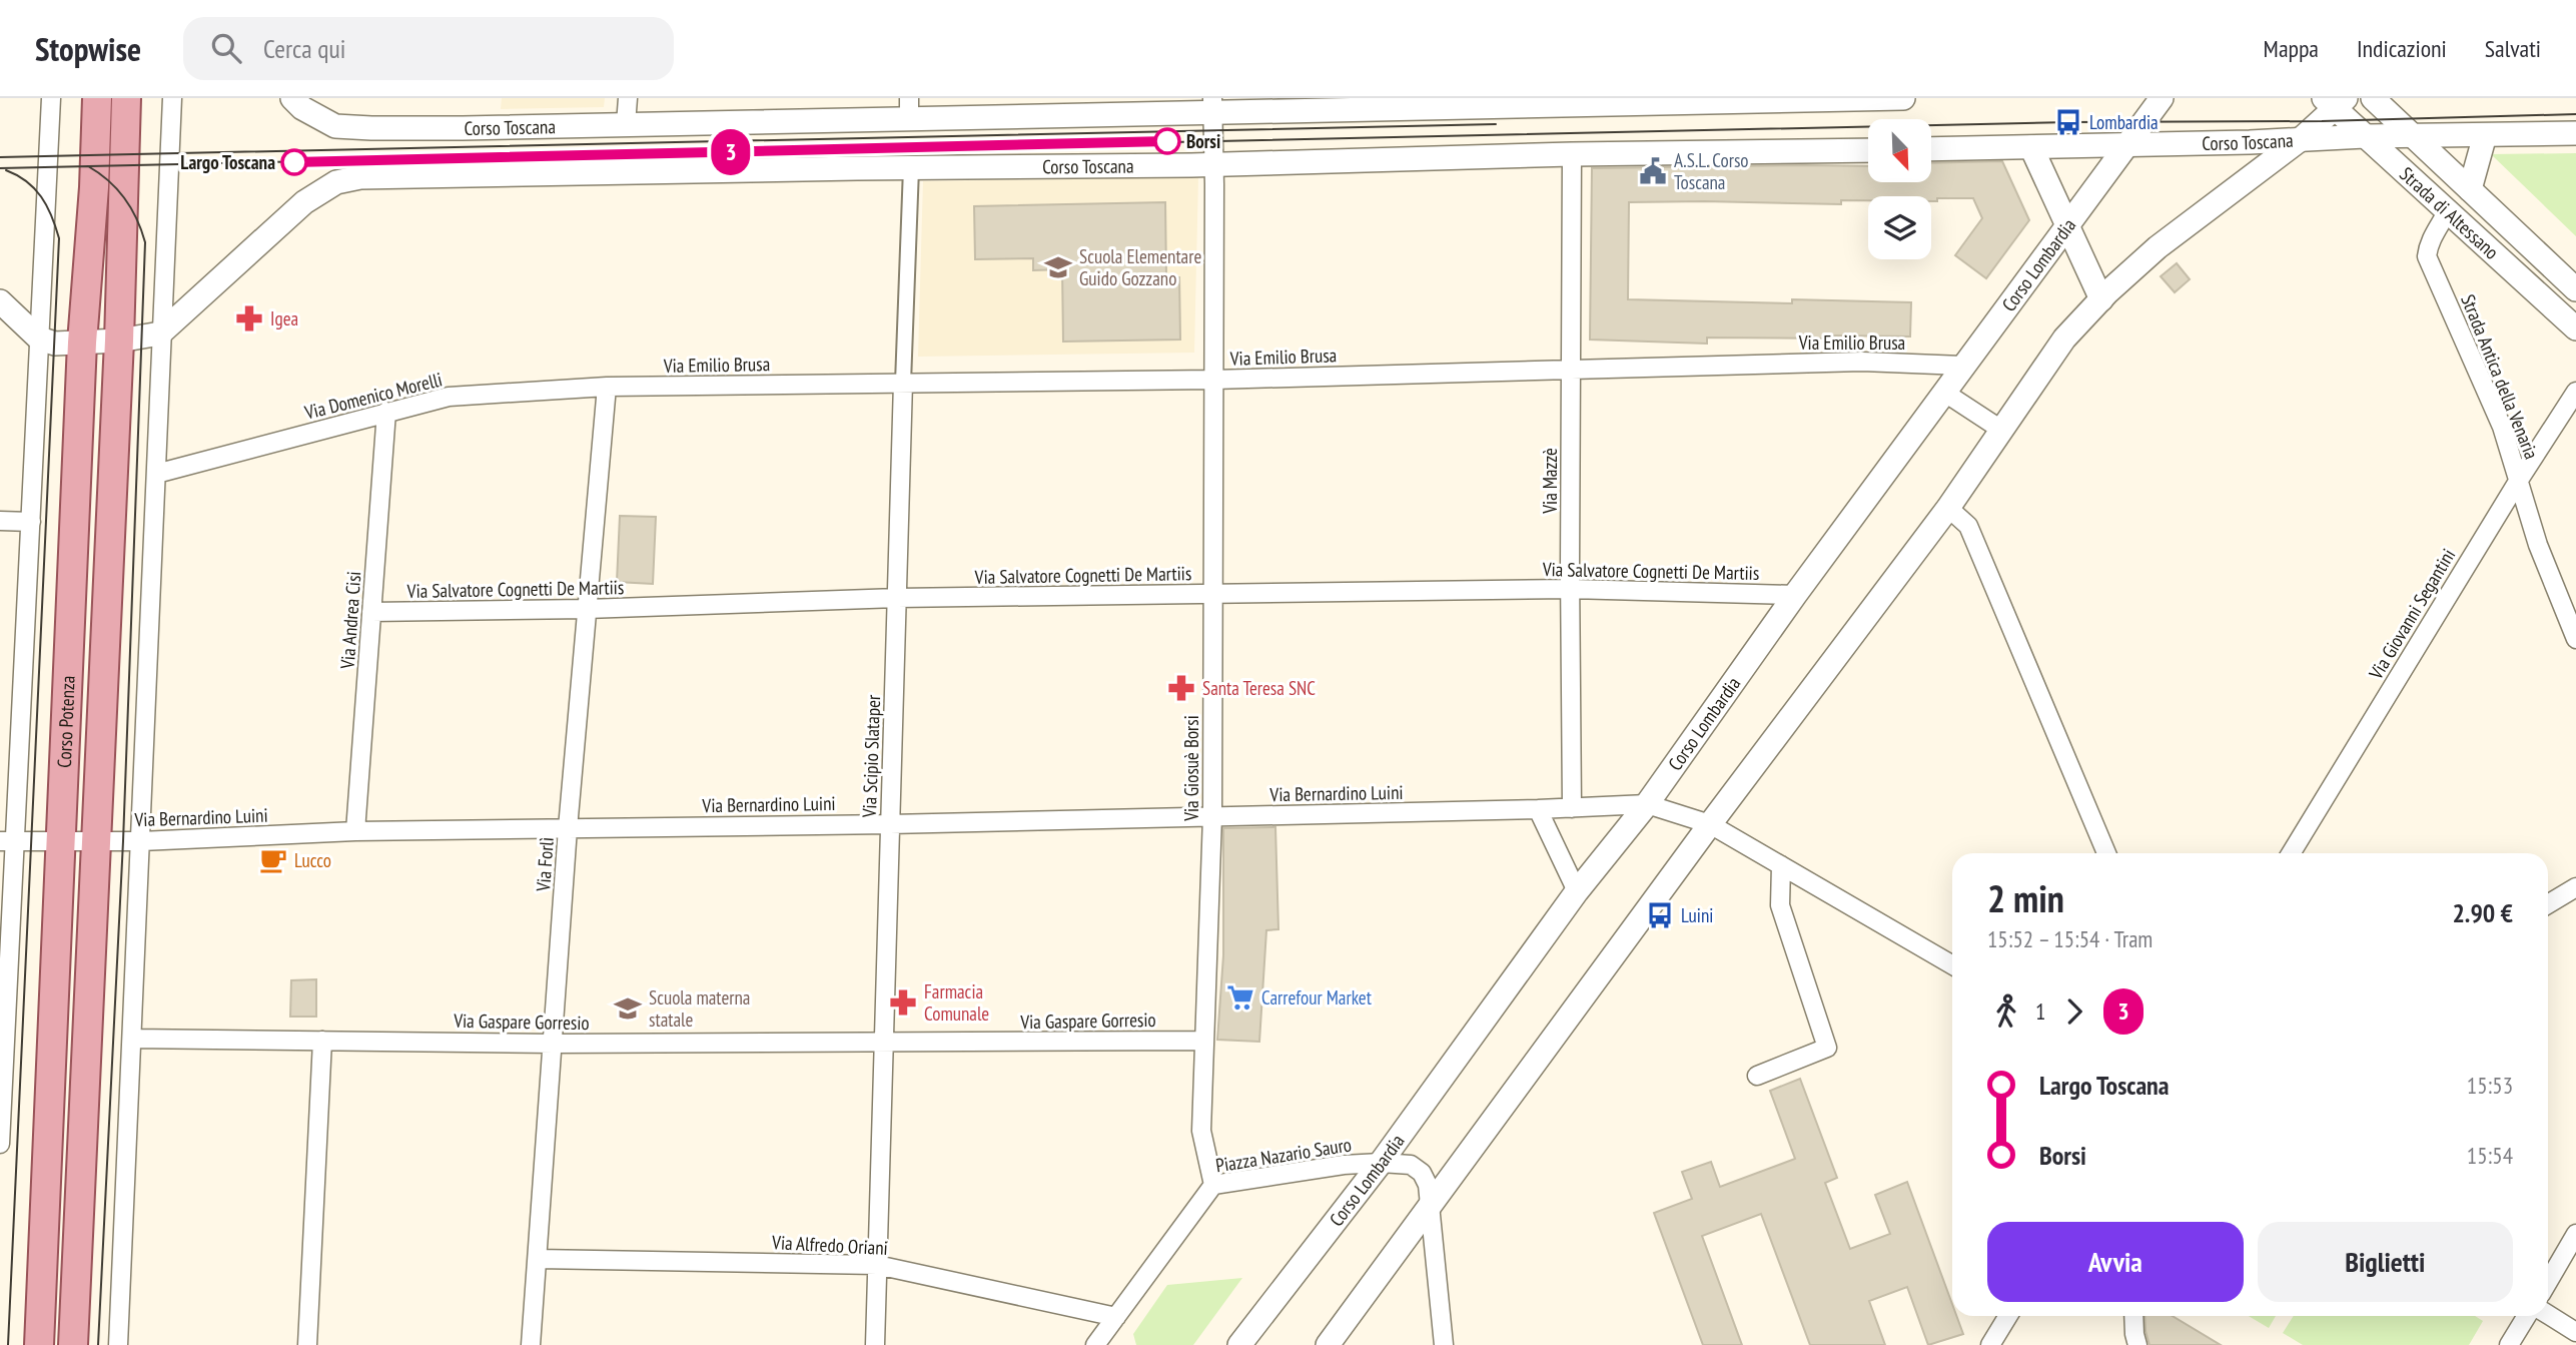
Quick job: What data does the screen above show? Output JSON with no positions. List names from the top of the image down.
{
  "streets": {
    "main road": ["Corso Potenza"],
    "street": [
      "Corso Toscana",
      "Strada di Altessano",
      "Corso Lombardia",
      "Via Emilio Brusa",
      "Strada Antica della Venaria",
      "Via Domenico Morelli",
      "Via Mazzè",
      "Via Salvatore Cognetti De Martiis",
      "Via Giovanni Segantini",
      "Via Andrea Cisi",
      "Via Scipio Slataper",
      "Via Giosuè Borsi",
      "Via Bernardino Luini",
      "Via Forlì",
      "Via Gaspare Gorresio",
      "Piazza Nazario Sauro",
      "Via Alfredo Oriani"
    ]
  },
  "crossings": [
    ["Corso Toscana", "Strada di Altessano"],
    ["Corso Toscana", "Corso Lombardia"],
    ["Corso Toscana", "Via Mazzè"],
    ["Corso Toscana", "Via Scipio Slataper"],
    ["Corso Toscana", "Via Giosuè Borsi"],
    ["Strada di Altessano", "Strada Antica della Venaria"],
    ["Corso Lombardia", "Via Emilio Brusa"],
    ["Corso Lombardia", "Via Salvatore Cognetti De Martiis"],
    ["Corso Lombardia", "Via Bernardino Luini"],
    ["Corso Lombardia", "Piazza Nazario Sauro"],
    ["Via Emilio Brusa", "Via Domenico Morelli"],
    ["Via Emilio Brusa", "Via Mazzè"],
    ["Via Emilio Brusa", "Via Scipio Slataper"],
    ["Via Emilio Brusa", "Via Giosuè Borsi"],
    ["Via Emilio Brusa", "Via Forlì"],
    ["Strada Antica della Venaria", "Via Giovanni Segantini"],
    ["Via Domenico Morelli", "Via Andrea Cisi"],
    ["Via Domenico Morelli", "Via Forlì"],
    ["Via Mazzè", "Via Salvatore Cognetti De Martiis"],
    ["Via Mazzè", "Via Bernardino Luini"],
    ["Via Salvatore Cognetti De Martiis", "Via Andrea Cisi"],
    ["Via Salvatore Cognetti De Martiis", "Via Scipio Slataper"],
    ["Via Salvatore Cognetti De Martiis", "Via Giosuè Borsi"],
    ["Via Salvatore Cognetti De Martiis", "Via Forlì"],
    ["Via Andrea Cisi", "Via Bernardino Luini"],
    ["Corso Potenza", "Via Bernardino Luini"],
    ["Via Scipio Slataper", "Via Bernardino Luini"],
    ["Via Scipio Slataper", "Via Gaspare Gorresio"],
    ["Via Scipio Slataper", "Via Alfredo Oriani"],
    ["Via Giosuè Borsi", "Via Bernardino Luini"],
    ["Via Giosuè Borsi", "Via Gaspare Gorresio"],
    ["Via Giosuè Borsi", "Piazza Nazario Sauro"],
    ["Via Bernardino Luini", "Via Forlì"],
    ["Via Forlì", "Via Gaspare Gorresio"],
    ["Via Forlì", "Via Alfredo Oriani"],
    ["Piazza Nazario Sauro", "Via Alfredo Oriani"]
  ],
  "places": {
    "bus stop": ["Lombardia", "Luini"],
    "other": ["Borsi", "Largo Toscana"],
    "public building": ["A.S.L. Corso Toscana"],
    "school or university": ["Scuola Elementare Guido Gozzano", "Scuola materna statale"],
    "pharmacy": ["Igea", "Santa Teresa SNC", "Farmacia Comunale"],
    "cafe": ["Lucco"],
    "supermarket": ["Carrefour Market"]
  },
  "lines": ["tram line 3"],
  "north": "bottom right",
  "page": {
    "header": "Stopwise",
    "search": "Cerca qui",
    "nav": ["Mappa", "Indicazioni", "Salvati"],
    "on_map": "3",
    "heading": ["2 min", "15:52 – 15:54 · Tram", "2.90 €"],
    "legs": ["1", "3"],
    "list": [
      {
        "name": "Largo Toscana",
        "value": "15:53"
      },
      {
        "name": "Borsi",
        "value": "15:54"
      }
    ],
    "buttons": ["Avvia", "Biglietti"]
  }
}
